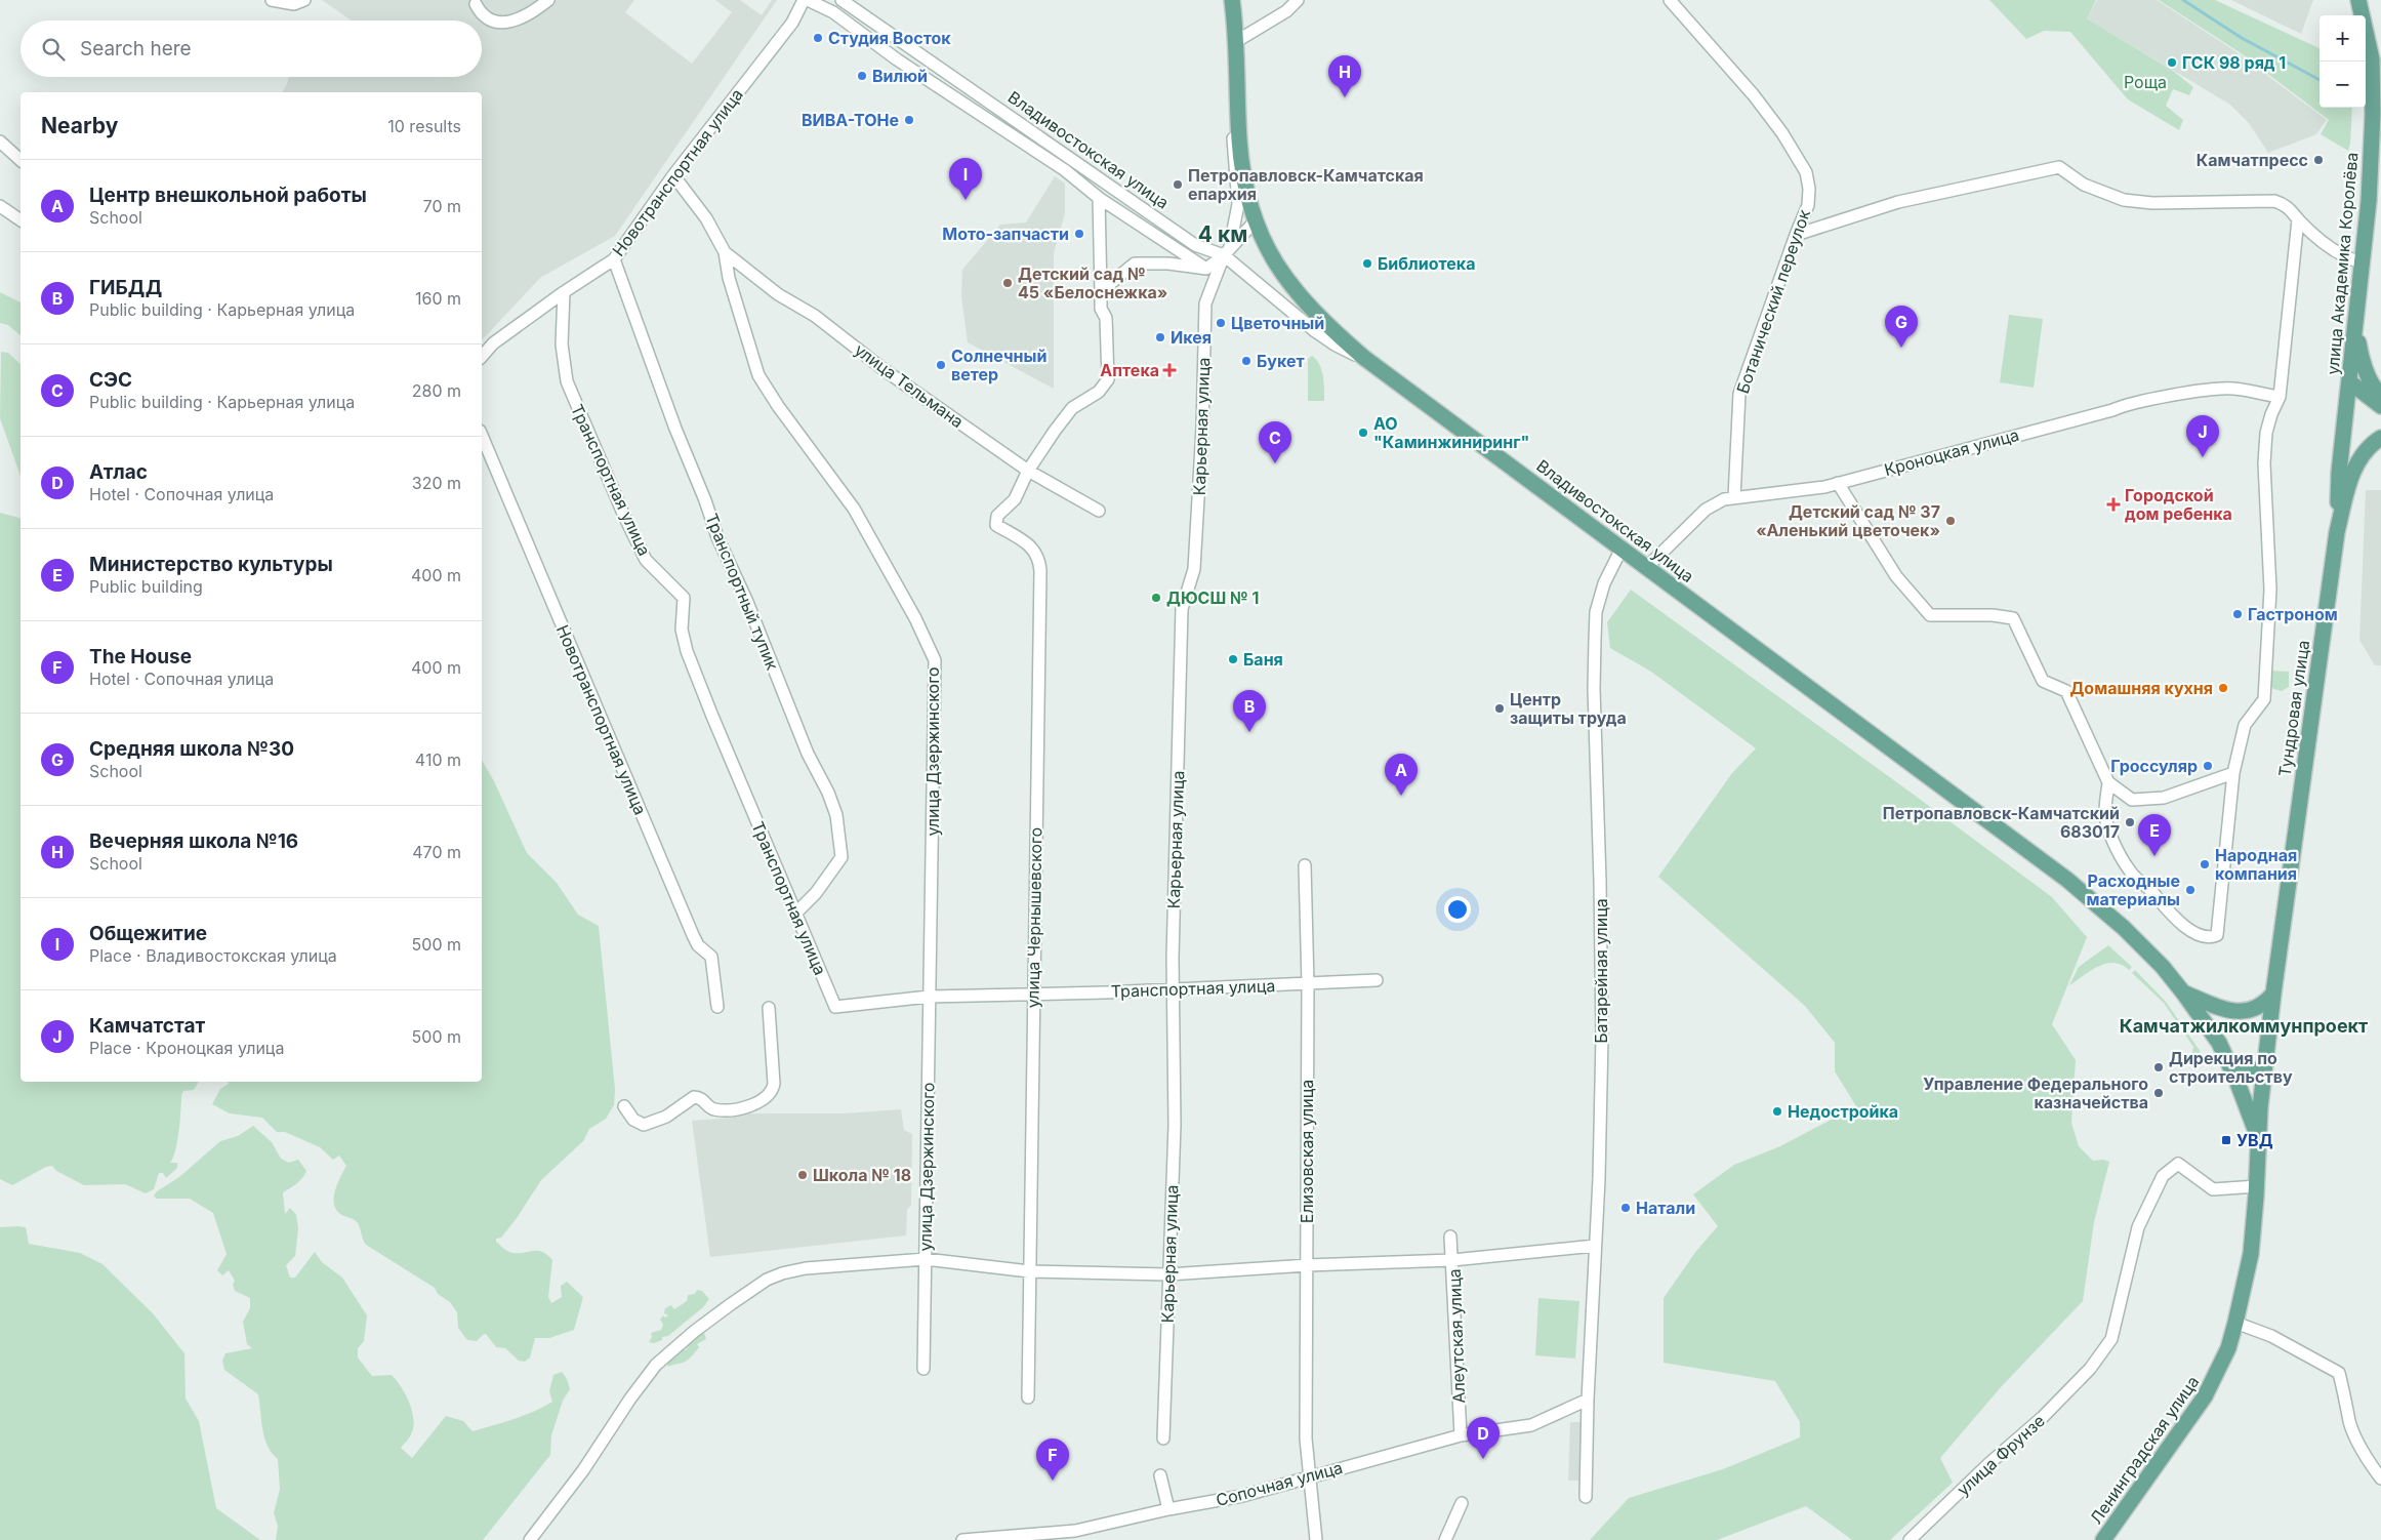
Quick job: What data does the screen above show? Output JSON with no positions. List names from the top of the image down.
{
  "streets": {
    "main road": [
      "Владивостокская улица",
      "улица Академика Королёва",
      "Тундровая улица",
      "Ленинградская улица"
    ],
    "street": [
      "Новотранспортная улица",
      "Ботанический переулок",
      "улица Тельмана",
      "Карьерная улица",
      "Кроноцкая улица",
      "Транспортная улица",
      "Транспортный тупик",
      "улица Дзержинского",
      "улица Чернышевского",
      "Батарейная улица",
      "Елизовская улица",
      "Алеутская улица",
      "улица Фрунзе",
      "Сопочная улица"
    ]
  },
  "crossings": [
    ["Владивостокская улица", "Карьерная улица"],
    ["Владивостокская улица", "Кроноцкая улица"],
    ["Владивостокская улица", "Батарейная улица"],
    ["Владивостокская улица", "Ленинградская улица"],
    ["Новотранспортная улица", "Транспортная улица"],
    ["Новотранспортная улица", "Транспортный тупик"],
    ["Новотранспортная улица", "улица Дзержинского"],
    ["улица Академика Королёва", "Тундровая улица"],
    ["Ботанический переулок", "Кроноцкая улица"],
    ["улица Тельмана", "улица Дзержинского"],
    ["улица Тельмана", "улица Чернышевского"],
    ["Карьерная улица", "Транспортная улица"],
    ["Транспортная улица", "Транспортный тупик"],
    ["Транспортная улица", "улица Дзержинского"],
    ["Транспортная улица", "улица Чернышевского"],
    ["Транспортная улица", "Елизовская улица"],
    ["Тундровая улица", "Ленинградская улица"],
    ["Батарейная улица", "Сопочная улица"],
    ["Елизовская улица", "Сопочная улица"],
    ["Алеутская улица", "Сопочная улица"],
    ["Ленинградская улица", "улица Фрунзе"]
  ],
  "districts": ["4 км", "Камчатжилкоммунпроект"],
  "parks": ["Роща"],
  "places": {
    "other": [
      "Студия Восток",
      "ГСК 98 ряд 1",
      "Вилюй",
      "ВИВА-ТОНе",
      "Камчатпресс",
      "Петропавловск-Камчатская епархия",
      "Мото-запчасти",
      "Библиотека",
      "Детский сад № 45 «Белоснежка»",
      "Цветочный",
      "Икея",
      "Букет",
      "Солнечный ветер",
      "АО \"Каминжиниринг\"",
      "Детский сад № 37 «Аленький цветочек»",
      "ДЮСШ № 1",
      "Гастроном",
      "Баня",
      "Домашняя кухня",
      "Центр защиты труда",
      "Гроссуляр",
      "Петропавловск-Камчатский 683017",
      "Народная компания",
      "Расходные материалы",
      "Дирекция по строительству",
      "Управление Федерального казначейства",
      "Недостройка",
      "Школа № 18",
      "Натали"
    ],
    "health": ["Аптека", "Городской дом ребенка"],
    "transit": ["УВД"]
  },
  "page": {
    "map_buttons": ["+", "−"],
    "search": "Search here",
    "pins": [
      "H",
      "I",
      "G",
      "J",
      "C",
      "B",
      "A",
      "E",
      "D",
      "F"
    ],
    "heading": ["Nearby", "10 results"],
    "list": [
      {
        "mark": "A",
        "name": "Центр внешкольной работы",
        "note": "School",
        "value": "70 m"
      },
      {
        "mark": "B",
        "name": "ГИБДД",
        "note": "Public building · Карьерная улица",
        "value": "160 m"
      },
      {
        "mark": "C",
        "name": "СЭС",
        "note": "Public building · Карьерная улица",
        "value": "280 m"
      },
      {
        "mark": "D",
        "name": "Атлас",
        "note": "Hotel · Сопочная улица",
        "value": "320 m"
      },
      {
        "mark": "E",
        "name": "Министерство культуры",
        "note": "Public building",
        "value": "400 m"
      },
      {
        "mark": "F",
        "name": "The House",
        "note": "Hotel · Сопочная улица",
        "value": "400 m"
      },
      {
        "mark": "G",
        "name": "Средняя школа №30",
        "note": "School",
        "value": "410 m"
      },
      {
        "mark": "H",
        "name": "Вечерняя школа №16",
        "note": "School",
        "value": "470 m"
      },
      {
        "mark": "I",
        "name": "Общежитие",
        "note": "Place · Владивостокская улица",
        "value": "500 m"
      },
      {
        "mark": "J",
        "name": "Камчатстат",
        "note": "Place · Кроноцкая улица",
        "value": "500 m"
      }
    ]
  }
}
